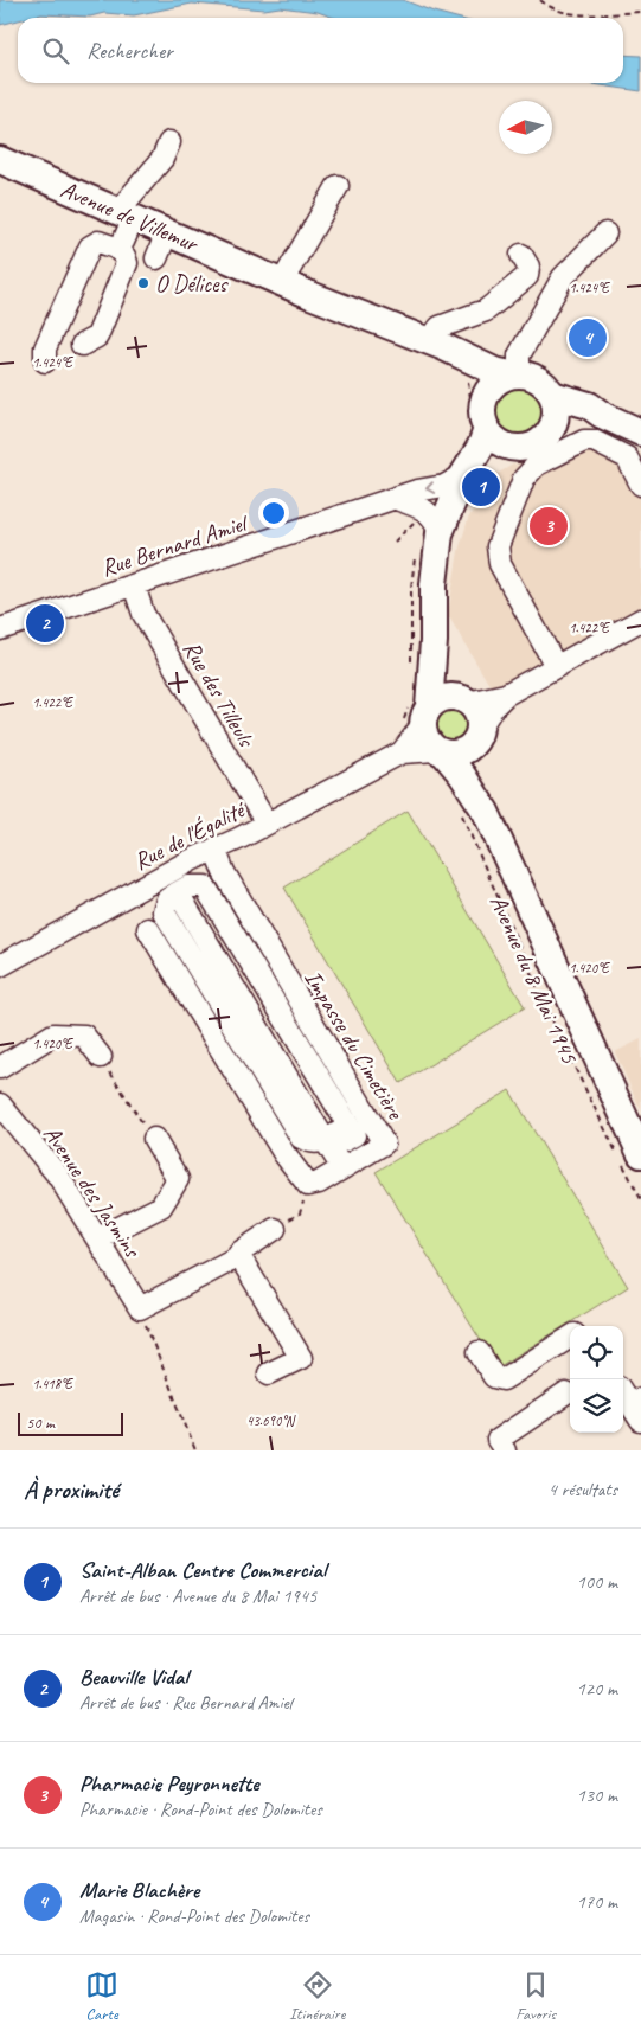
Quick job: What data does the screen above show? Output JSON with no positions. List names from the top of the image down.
{
  "streets": {
    "main road": ["Avenue de Villemur", "Avenue du 8 Mai 1945"],
    "street": [
      "Rue Bernard Amiel",
      "Rue des Tilleuls",
      "Rue de l'Égalité",
      "Impasse du Cimetière",
      "Avenue des Jasmins"
    ]
  },
  "crossings": [
    ["Rue Bernard Amiel", "Rue des Tilleuls"],
    ["Rue des Tilleuls", "Rue de l'Égalité"],
    ["Rue de l'Égalité", "Avenue du 8 Mai 1945"],
    ["Rue de l'Égalité", "Impasse du Cimetière"]
  ],
  "places": ["O Délices"],
  "scale_bar": "50 m",
  "north": "left",
  "page": {
    "search": "Rechercher",
    "pins": [
      "4",
      "1",
      "3",
      "2"
    ],
    "scale": "50 m",
    "heading": ["À proximité", "4 résultats"],
    "list": [
      {
        "mark": "1",
        "name": "Saint-Alban Centre Commercial",
        "note": "Arrêt de bus · Avenue du 8 Mai 1945",
        "value": "100 m"
      },
      {
        "mark": "2",
        "name": "Beauville Vidal",
        "note": "Arrêt de bus · Rue Bernard Amiel",
        "value": "120 m"
      },
      {
        "mark": "3",
        "name": "Pharmacie Peyronnette",
        "note": "Pharmacie · Rond-Point des Dolomites",
        "value": "130 m"
      },
      {
        "mark": "4",
        "name": "Marie Blachère",
        "note": "Magasin · Rond-Point des Dolomites",
        "value": "170 m"
      }
    ],
    "nav": ["Carte", "Itinéraire", "Favoris"]
  },
  "coordinates": [
    "1.424°E",
    "1.422°E",
    "1.420°E",
    "1.418°E",
    "43.690°N"
  ]
}
